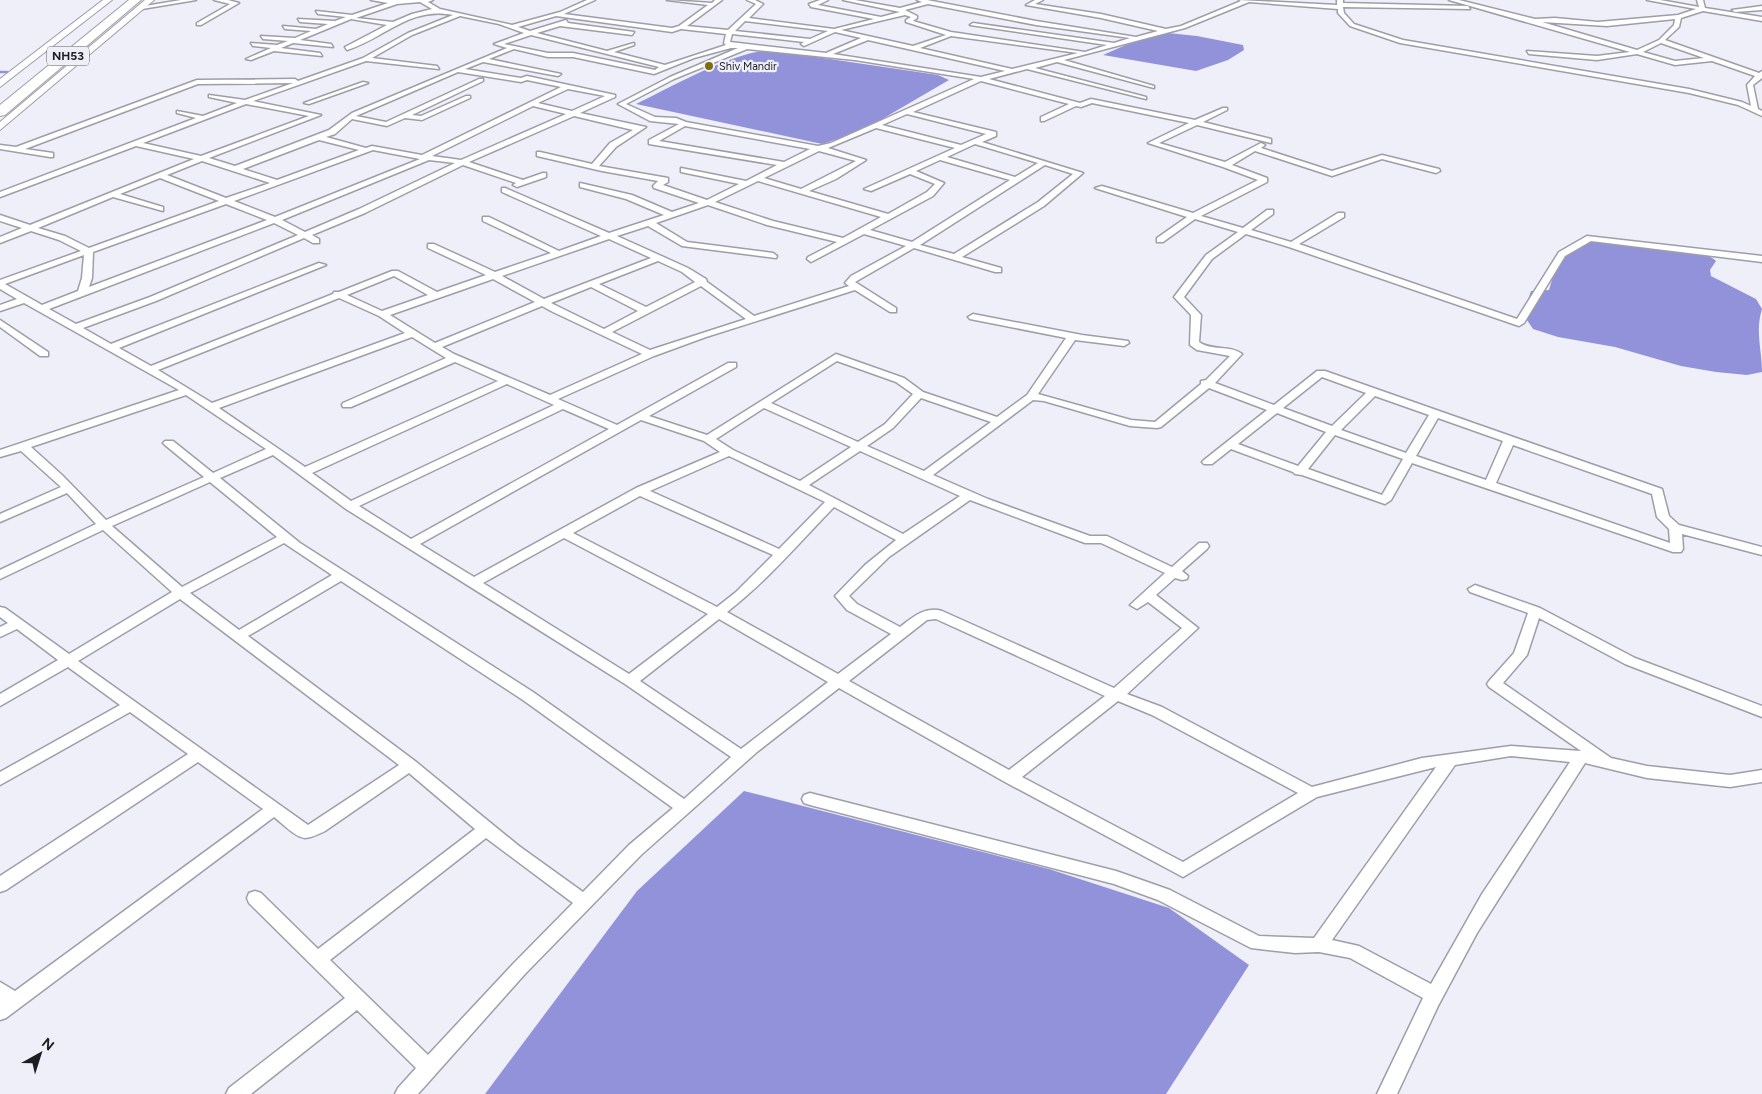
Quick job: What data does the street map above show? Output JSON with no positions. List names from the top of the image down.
{
  "streets": {
    "highway": ["NH53"]
  },
  "places": ["Shiv Mandir"],
  "north": "top right"
}
